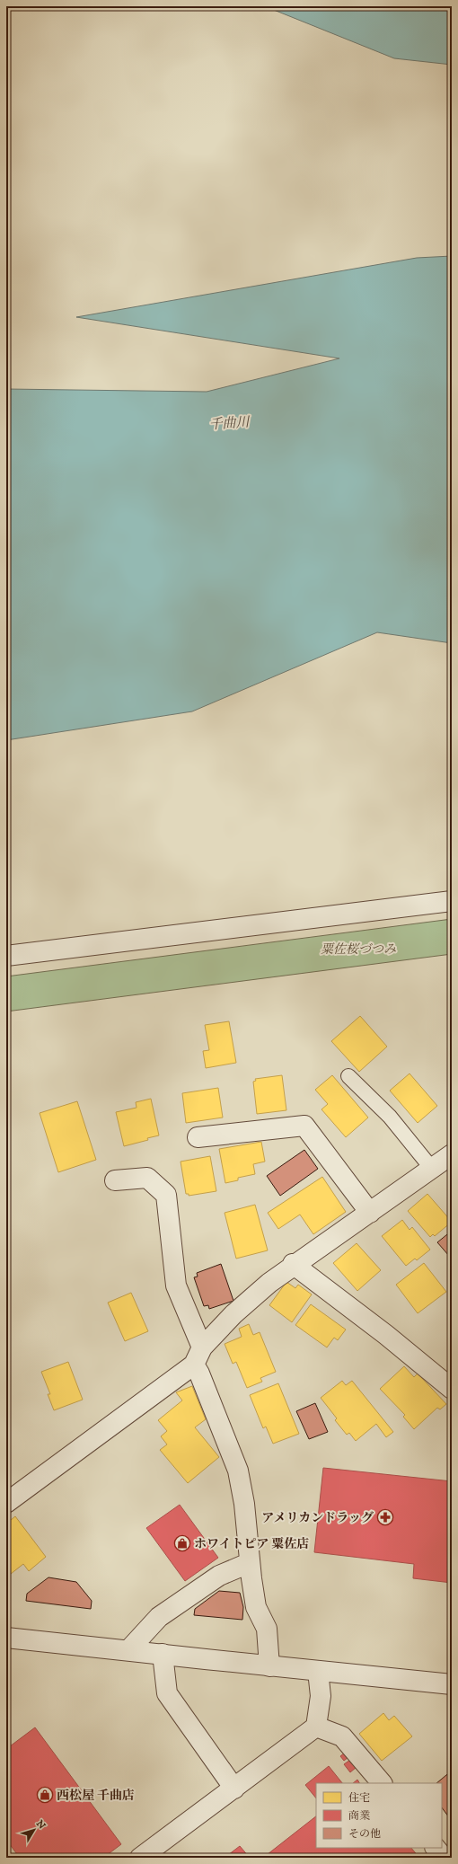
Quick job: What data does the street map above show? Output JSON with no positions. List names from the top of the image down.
{
  "water": ["千曲川"],
  "parks": ["粟佐桜づつみ"],
  "places": {
    "pharmacy": ["アメリカンドラッグ"],
    "shop": ["ホワイトピア 粟佐店", "西松屋 千曲店"]
  },
  "legend": ["住宅", "商業", "その他"],
  "north": "top right"
}
